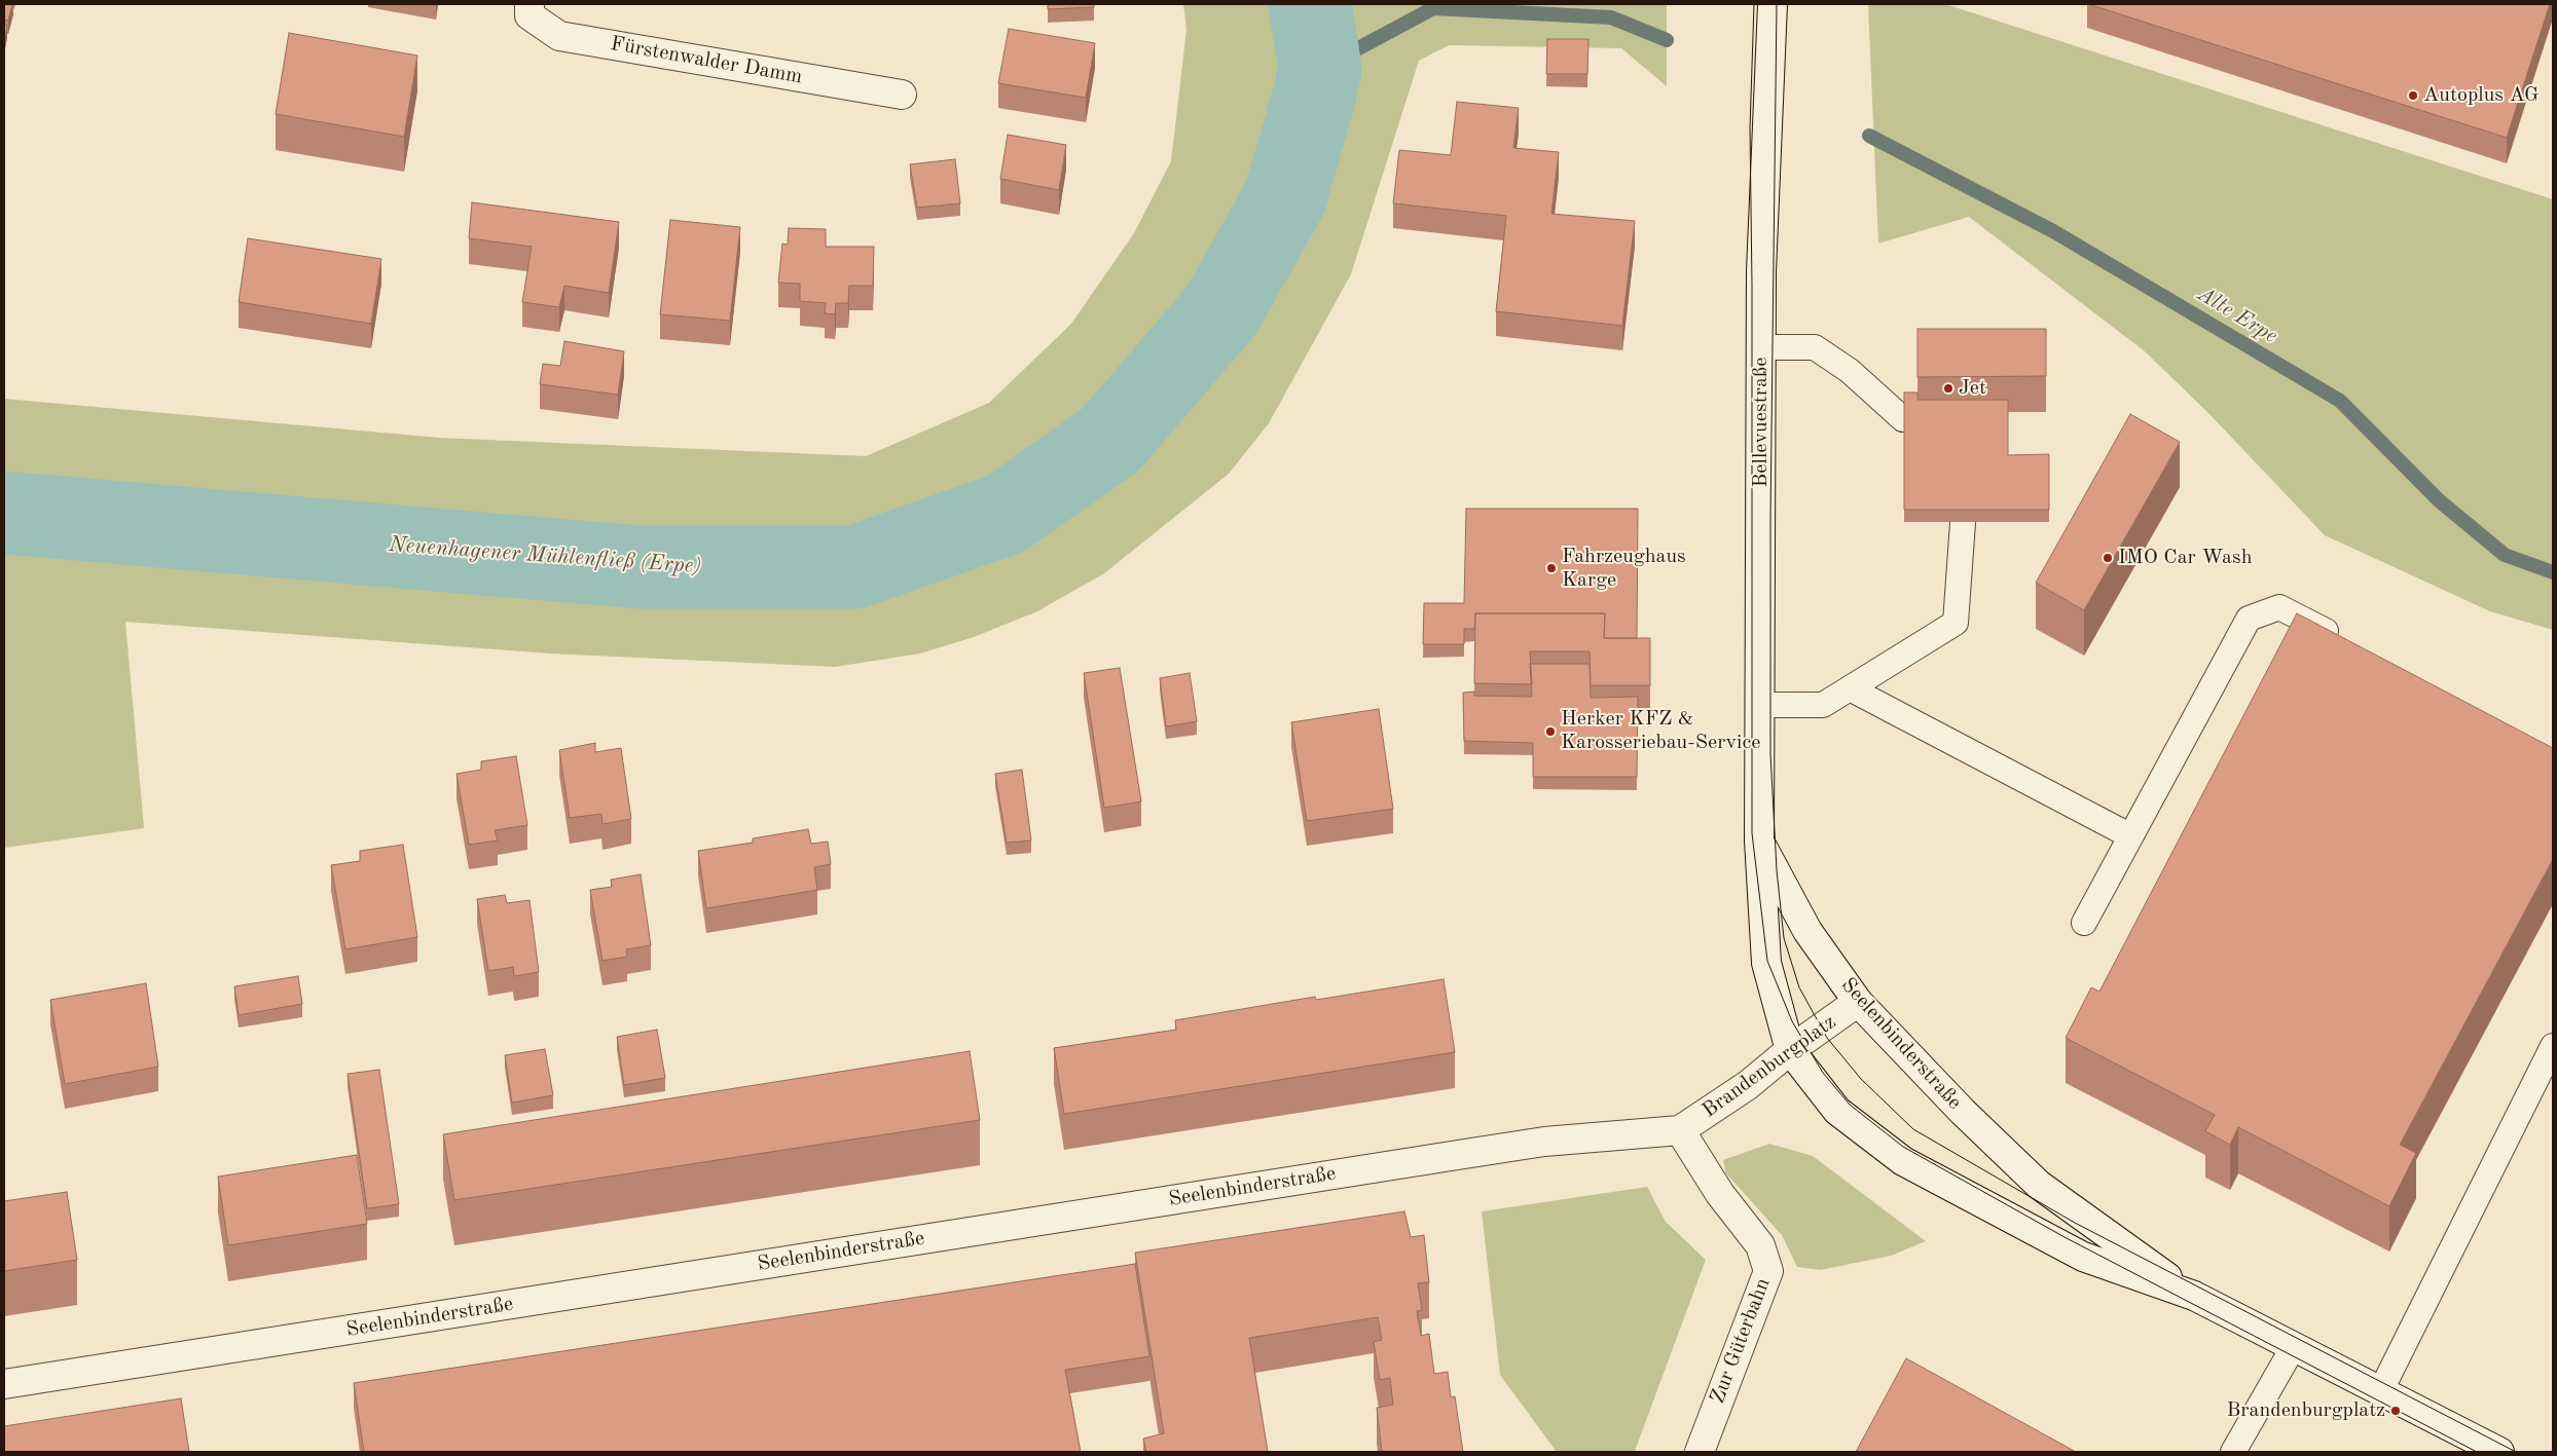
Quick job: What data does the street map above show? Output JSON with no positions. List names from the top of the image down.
{
  "streets": {
    "street": [
      "Fürstenwalder Damm",
      "Bellevuestraße",
      "Seelenbinderstraße",
      "Brandenburgplatz",
      "Zur Güterbahn"
    ]
  },
  "crossings": [
    ["Bellevuestraße", "Seelenbinderstraße"],
    ["Seelenbinderstraße", "Brandenburgplatz"],
    ["Seelenbinderstraße", "Zur Güterbahn"],
    ["Brandenburgplatz", "Zur Güterbahn"]
  ],
  "water": ["Alte Erpe", "Neuenhagener Mühlenfließ (Erpe)"],
  "places": [
    "Autoplus AG",
    "Jet",
    "IMO Car Wash",
    "Fahrzeughaus Karge",
    "Herker KFZ & Karosseriebau-Service",
    "Brandenburgplatz"
  ]
}
